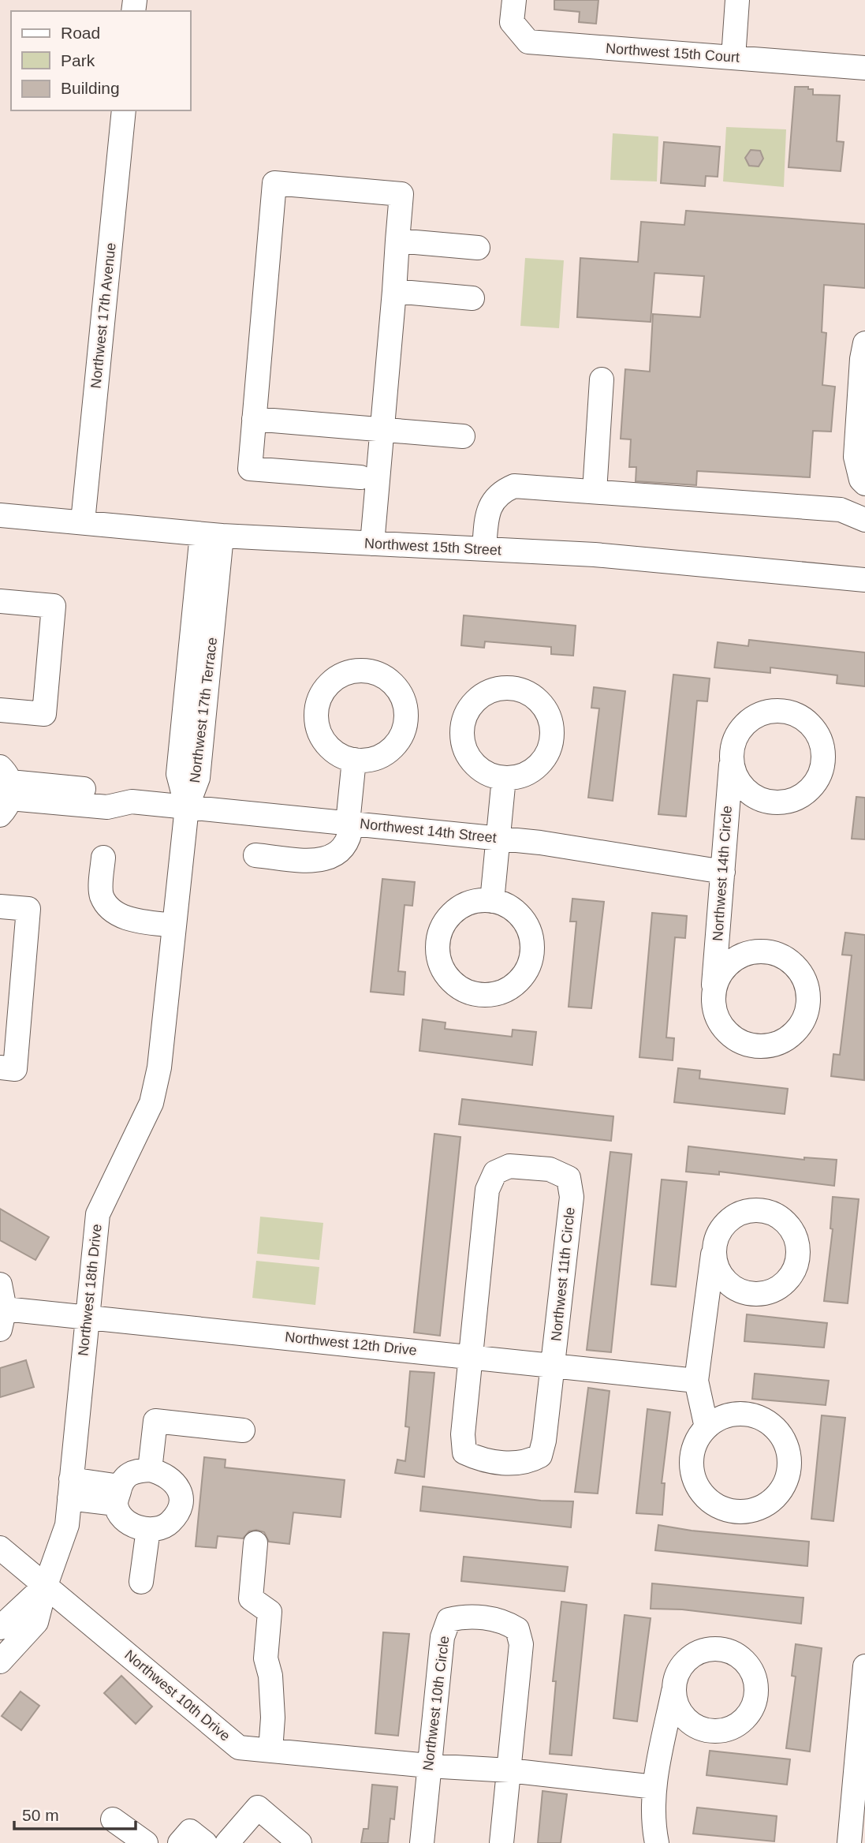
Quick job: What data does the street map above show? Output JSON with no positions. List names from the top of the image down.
{
  "streets": {
    "street": [
      "Northwest 15th Court",
      "Northwest 17th Avenue",
      "Northwest 15th Street",
      "Northwest 17th Terrace",
      "Northwest 14th Street",
      "Northwest 14th Circle",
      "Northwest 11th Circle",
      "Northwest 18th Drive",
      "Northwest 12th Drive",
      "Northwest 10th Drive",
      "Northwest 10th Circle"
    ]
  },
  "crossings": [
    ["Northwest 17th Avenue", "Northwest 15th Street"],
    ["Northwest 15th Street", "Northwest 17th Terrace"],
    ["Northwest 17th Terrace", "Northwest 14th Street"],
    ["Northwest 17th Terrace", "Northwest 18th Drive"],
    ["Northwest 14th Street", "Northwest 14th Circle"],
    ["Northwest 14th Street", "Northwest 18th Drive"],
    ["Northwest 11th Circle", "Northwest 12th Drive"],
    ["Northwest 18th Drive", "Northwest 12th Drive"],
    ["Northwest 18th Drive", "Northwest 10th Drive"],
    ["Northwest 10th Drive", "Northwest 10th Circle"]
  ],
  "legend": ["Road", "Park", "Building"],
  "scale_bar": "50 m"
}
